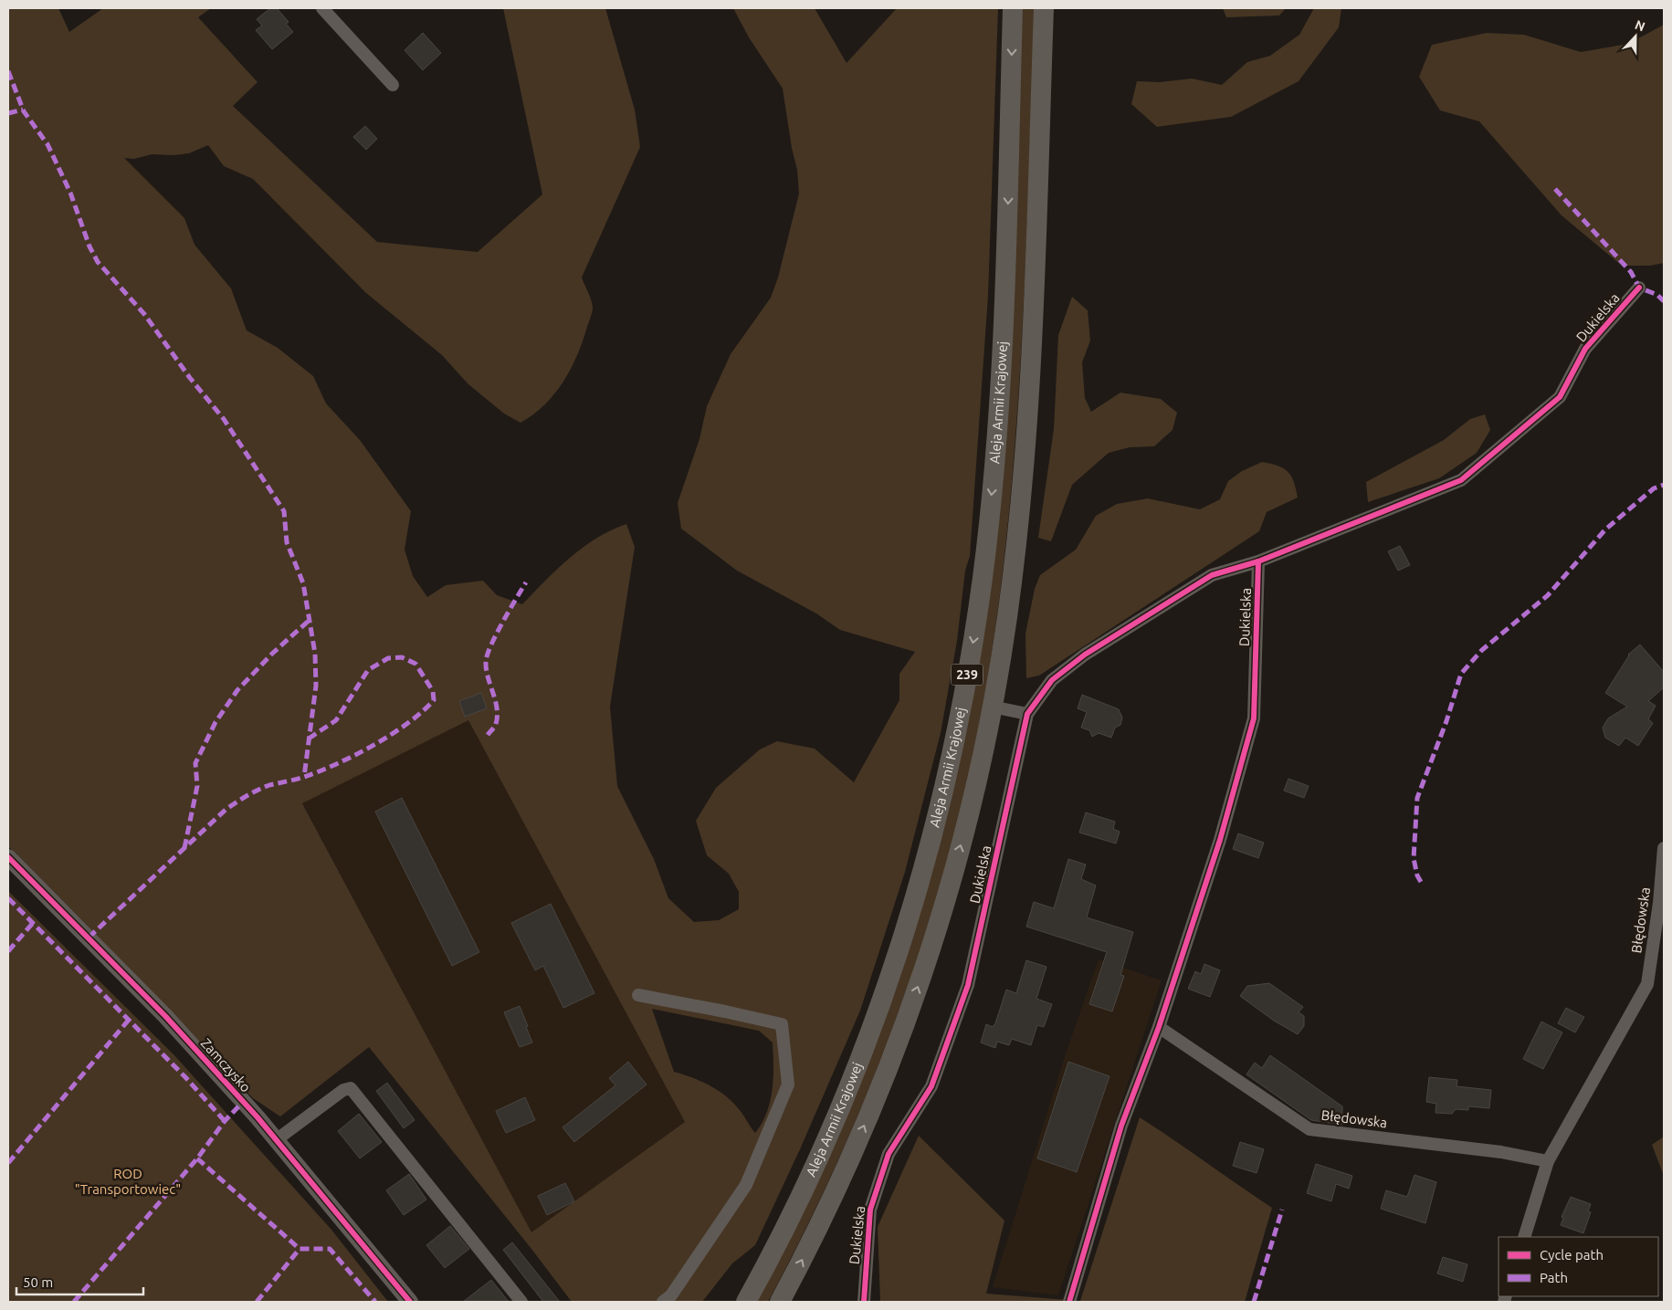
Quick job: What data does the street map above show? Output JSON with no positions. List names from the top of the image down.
{
  "streets": {
    "main road": ["Aleja Armii Krajowej", "239"],
    "street": ["Dukielska", "Błędowska", "Zamczysko"]
  },
  "crossings": [
    ["Dukielska", "Błędowska"]
  ],
  "parks": ["ROD \"Transportowiec\""],
  "legend": ["Cycle path", "Path"],
  "scale_bar": "50 m",
  "north": "top"
}
